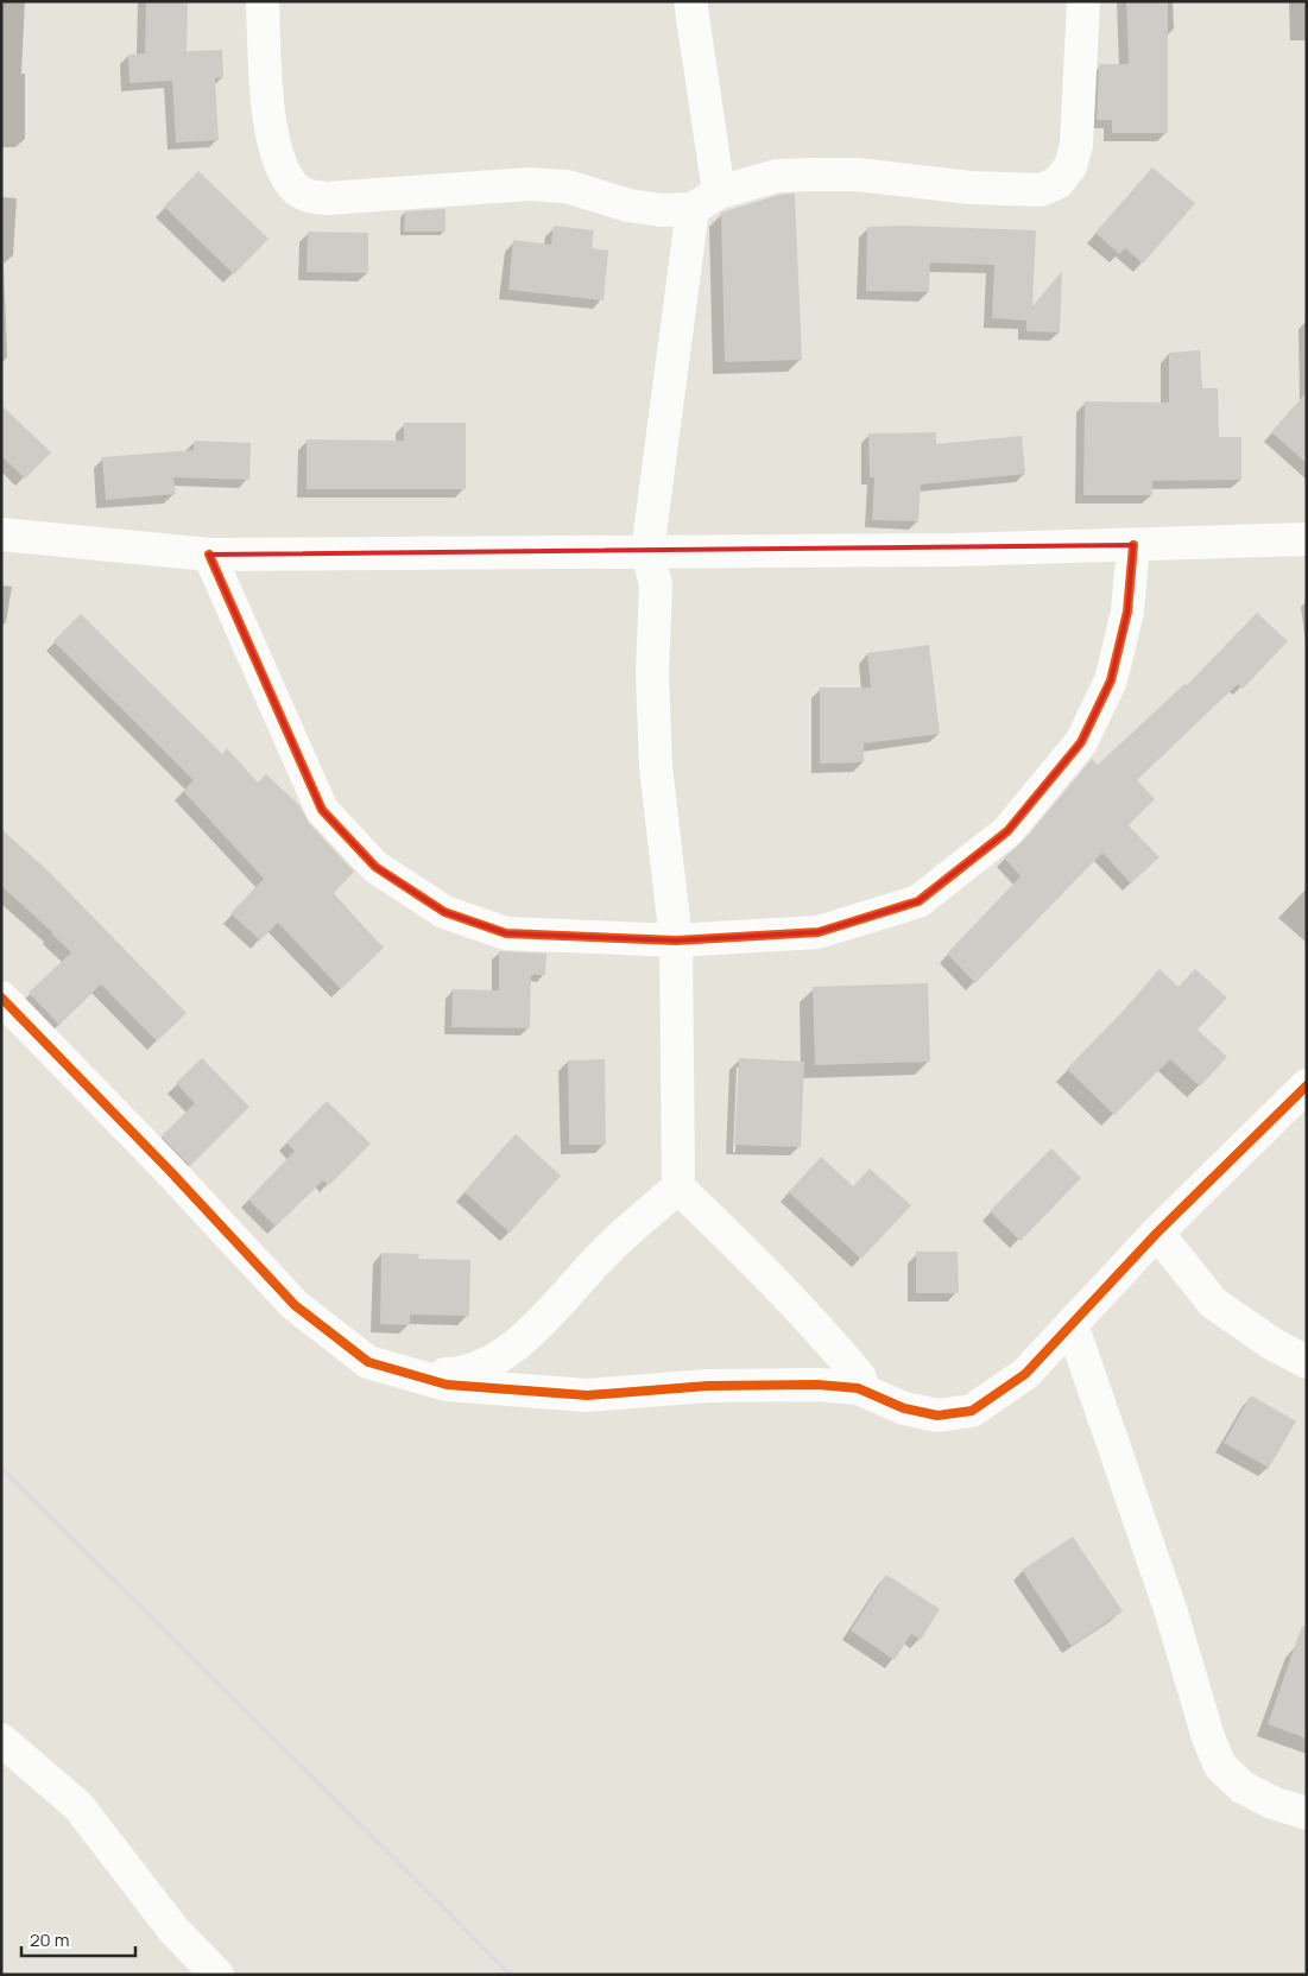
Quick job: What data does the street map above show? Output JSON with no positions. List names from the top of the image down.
{
  "scale_bar": "20 m"
}
